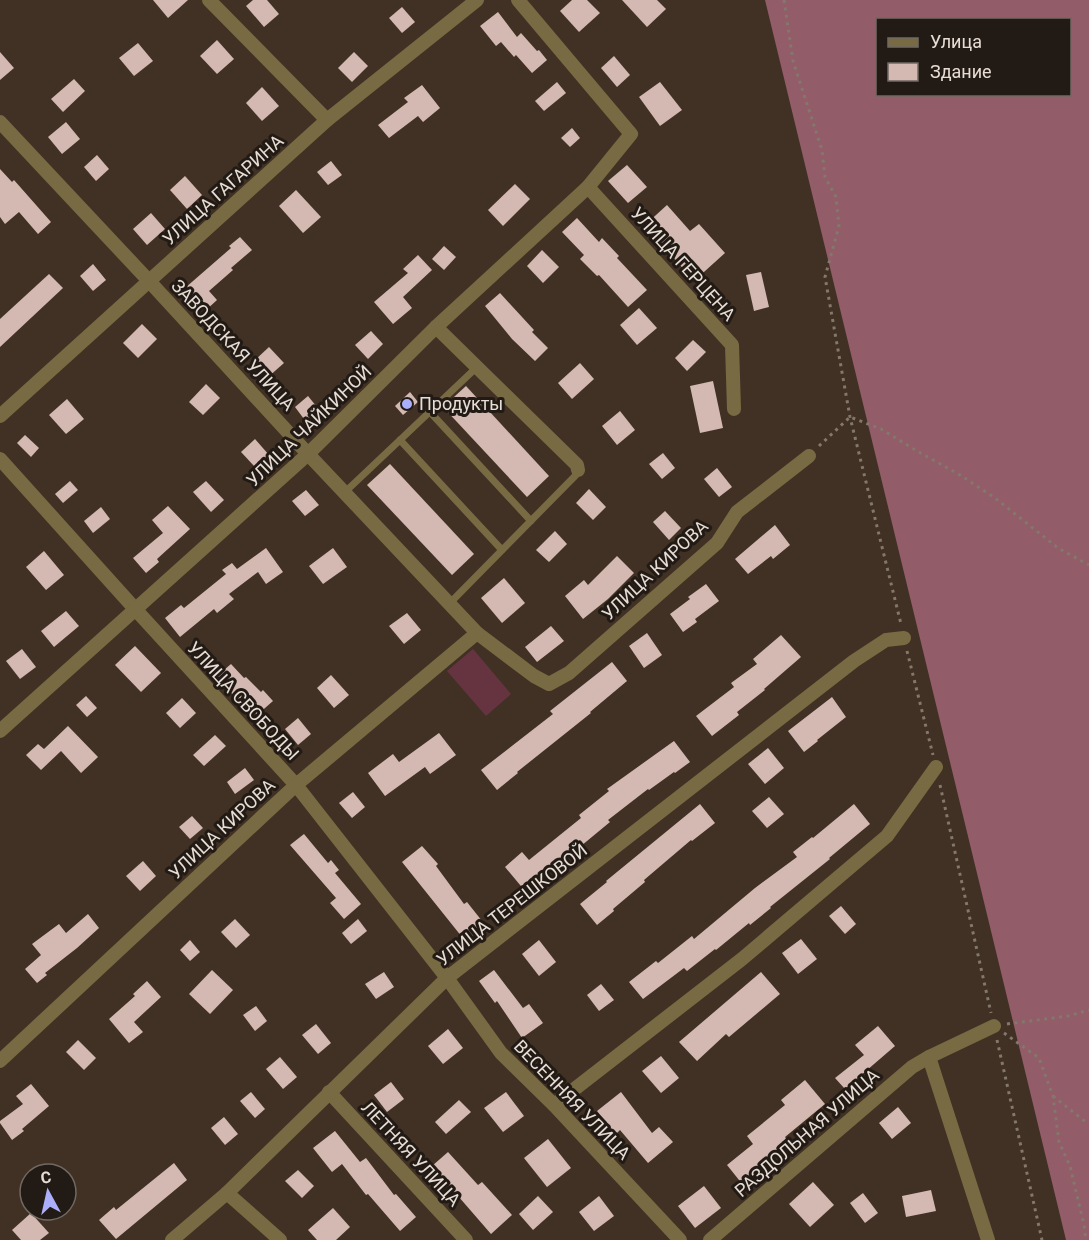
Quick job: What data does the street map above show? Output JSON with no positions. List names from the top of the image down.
{
  "streets": {
    "street": [
      "УЛИЦА ГАГАРИНА",
      "УЛИЦА ГЕРЦЕНА",
      "ЗАВОДСКАЯ УЛИЦА",
      "УЛИЦА ЧАЙКИНОЙ",
      "УЛИЦА КИРОВА",
      "УЛИЦА СВОБОДЫ",
      "УЛИЦА ТЕРЕШКОВОЙ",
      "ВЕСЕННЯЯ УЛИЦА",
      "РАЗДОЛЬНАЯ УЛИЦА",
      "ЛЕТНЯЯ УЛИЦА"
    ]
  },
  "crossings": [
    ["УЛИЦА ГАГАРИНА", "ЗАВОДСКАЯ УЛИЦА"],
    ["УЛИЦА ГЕРЦЕНА", "УЛИЦА ЧАЙКИНОЙ"],
    ["ЗАВОДСКАЯ УЛИЦА", "УЛИЦА ЧАЙКИНОЙ"],
    ["ЗАВОДСКАЯ УЛИЦА", "УЛИЦА КИРОВА"],
    ["УЛИЦА ЧАЙКИНОЙ", "УЛИЦА СВОБОДЫ"],
    ["УЛИЦА КИРОВА", "УЛИЦА СВОБОДЫ"],
    ["УЛИЦА СВОБОДЫ", "УЛИЦА ТЕРЕШКОВОЙ"],
    ["УЛИЦА СВОБОДЫ", "ВЕСЕННЯЯ УЛИЦА"],
    ["УЛИЦА ТЕРЕШКОВОЙ", "ВЕСЕННЯЯ УЛИЦА"],
    ["УЛИЦА ТЕРЕШКОВОЙ", "ЛЕТНЯЯ УЛИЦА"]
  ],
  "places": ["Продукты"],
  "legend": ["Улица", "Здание"],
  "north": "top"
}
